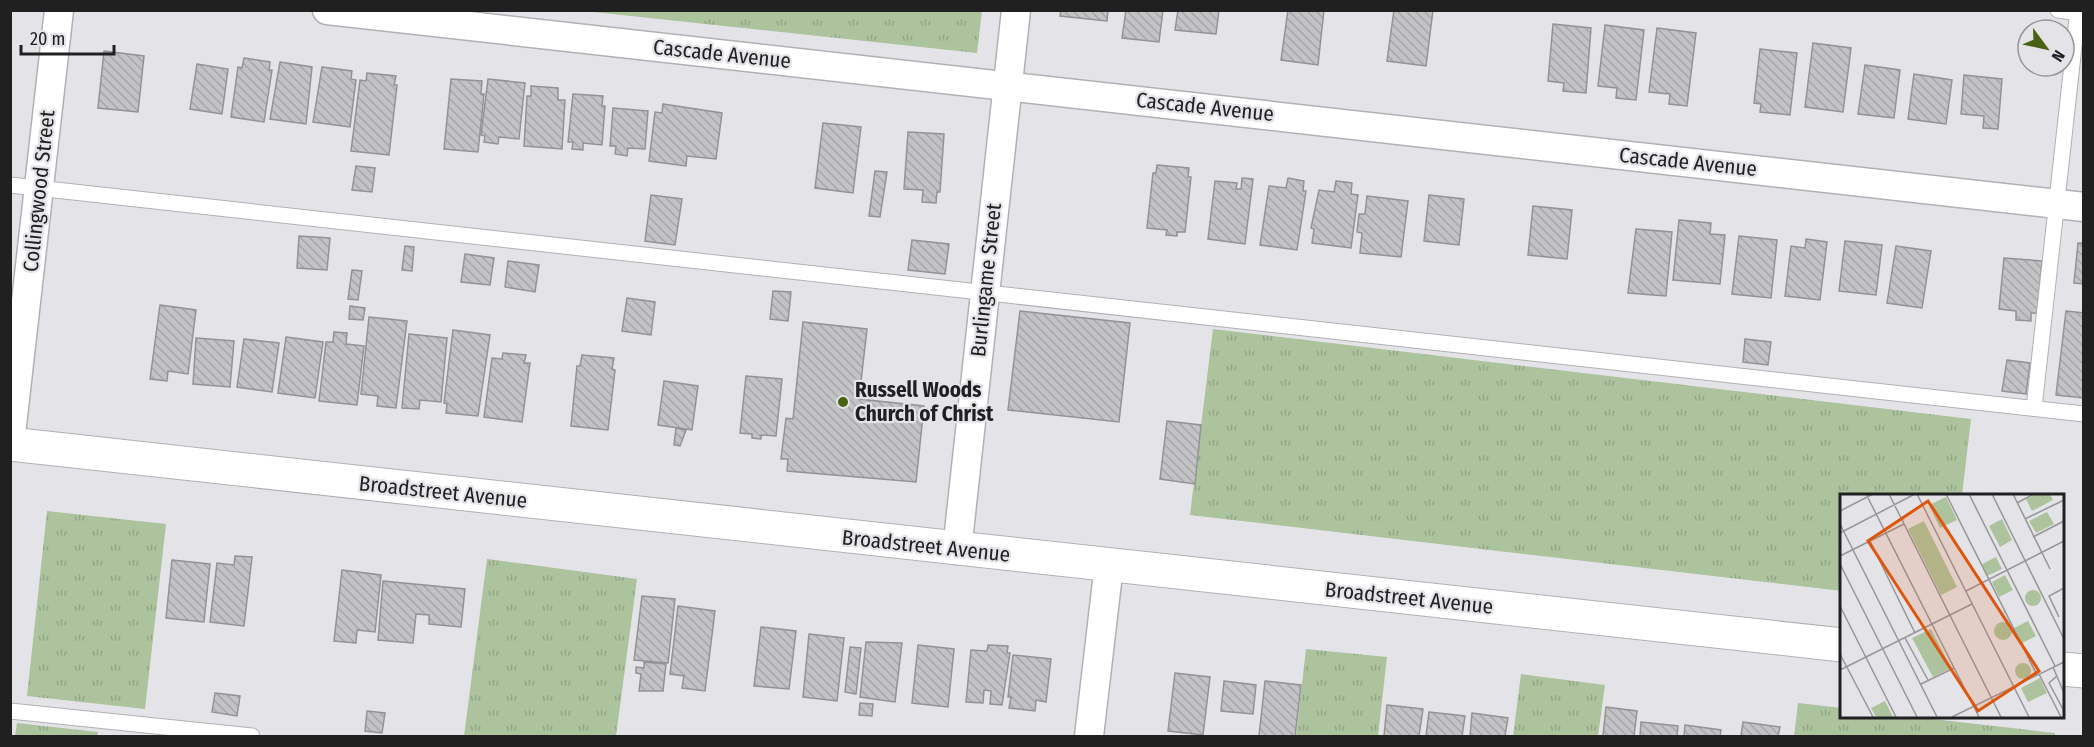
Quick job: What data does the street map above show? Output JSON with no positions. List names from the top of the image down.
{
  "streets": {
    "street": [
      "Cascade Avenue",
      "Collingwood Street",
      "Burlingame Street",
      "Broadstreet Avenue"
    ]
  },
  "crossings": [
    ["Cascade Avenue", "Burlingame Street"],
    ["Collingwood Street", "Broadstreet Avenue"],
    ["Burlingame Street", "Broadstreet Avenue"]
  ],
  "places": ["Russell Woods Church of Christ"],
  "scale_bar": "20 m",
  "north": "bottom right"
}
